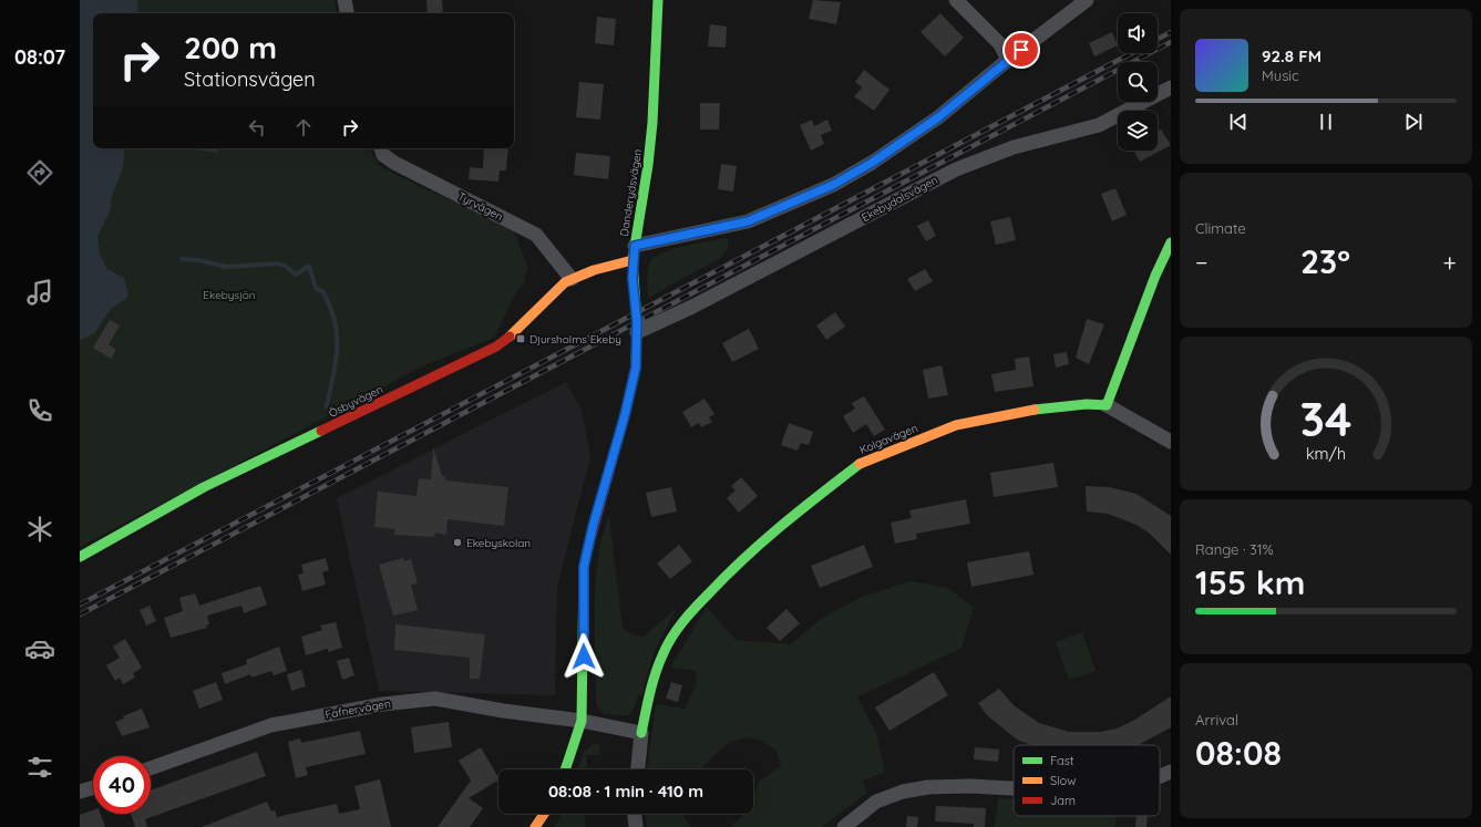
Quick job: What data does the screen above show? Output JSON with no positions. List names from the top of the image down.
{
  "streets": {
    "street": [
      "Danderydsvägen",
      "Ekebydalsvägen",
      "Tyrvägen",
      "Ösbyvägen",
      "Kolgavägen",
      "Fafnervägen"
    ]
  },
  "crossings": [
    ["Danderydsvägen", "Ekebydalsvägen"],
    ["Danderydsvägen", "Ösbyvägen"],
    ["Danderydsvägen", "Fafnervägen"],
    ["Tyrvägen", "Ösbyvägen"],
    ["Kolgavägen", "Fafnervägen"]
  ],
  "parks": ["Ekebysjön"],
  "places": {
    "transit": ["Djursholms Ekeby"],
    "other": ["Ekebyskolan"]
  },
  "legend": ["Fast", "Slow", "Jam"],
  "page": {
    "tabs": "08:07",
    "turn": ["200 m", "Stationsvägen"],
    "song": ["92.8 FM", "Music"],
    "tile": [
      "Climate",
      ["Range · 31%", "155 km"],
      ["Arrival", "08:08"]
    ],
    "heat": ["−", "23°", "+"],
    "limit": "40",
    "trip": "08:08 · 1 min · 410 m",
    "gauge": ["34", "km/h"]
  }
}
